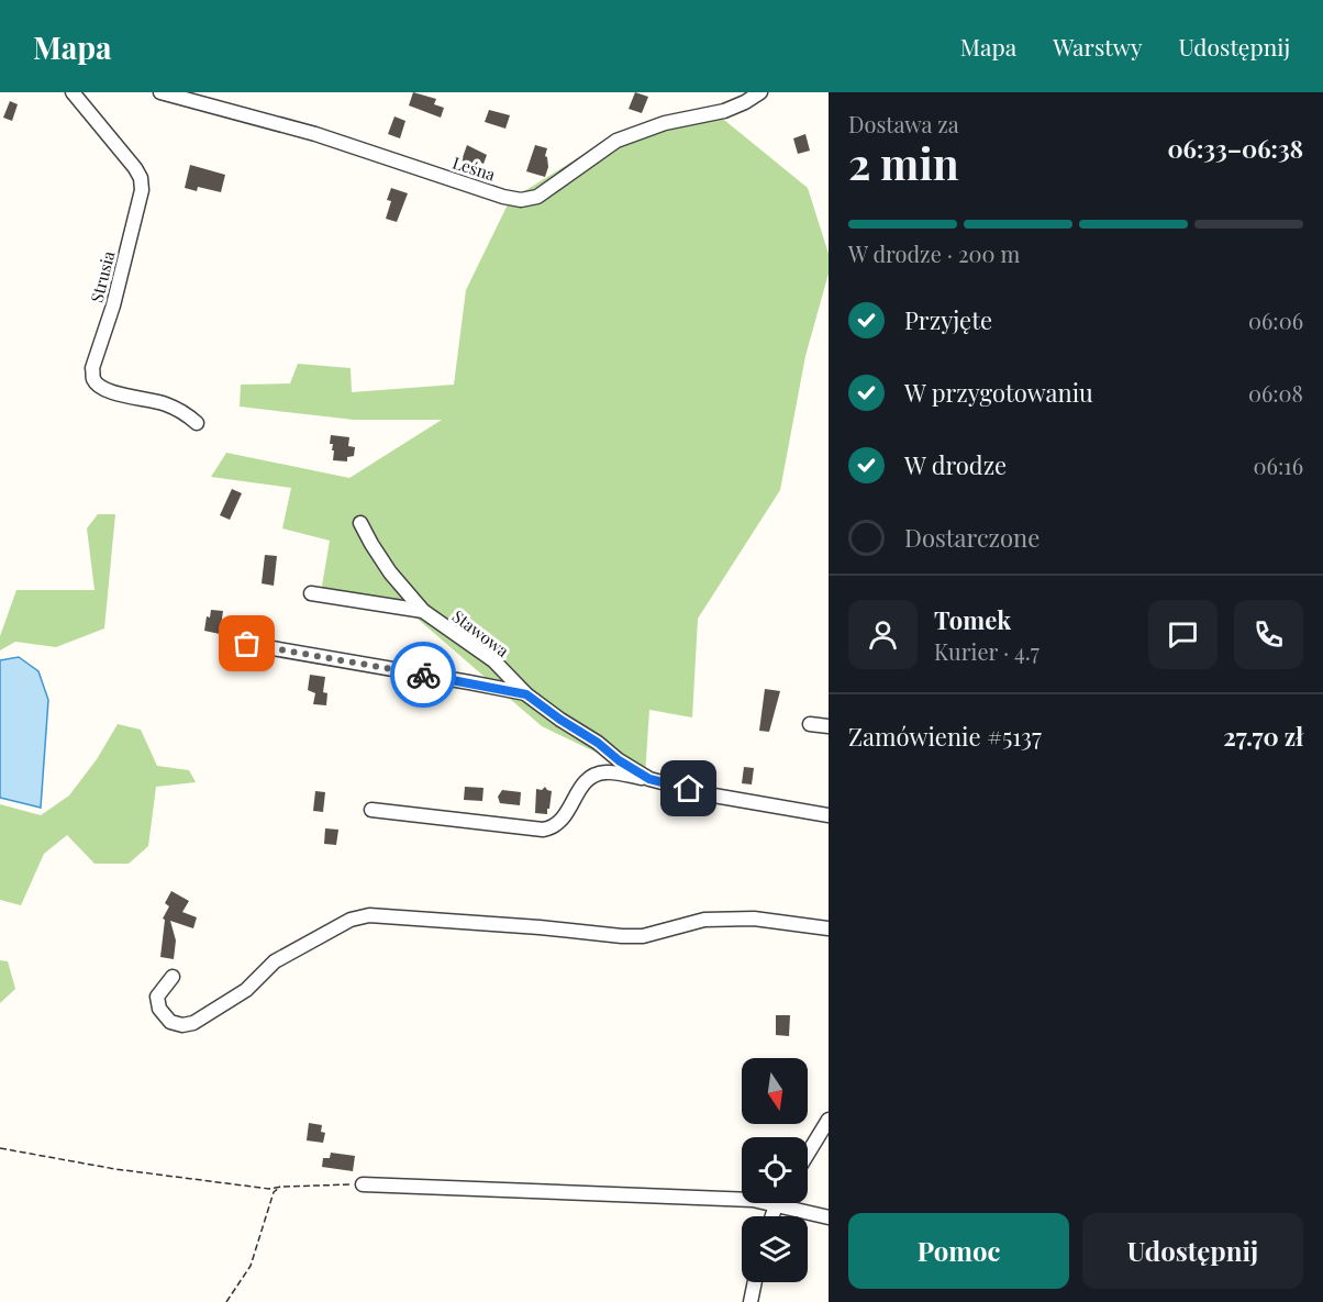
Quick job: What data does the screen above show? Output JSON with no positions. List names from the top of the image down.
{
  "streets": {
    "street": ["Leśna", "Strusia", "Stawowa"]
  },
  "north": "bottom",
  "page": {
    "header": "Mapa",
    "nav": ["Mapa", "Warstwy", "Udostępnij"],
    "heading": ["2 min", "Dostawa za", "06:33–06:38"],
    "panel": [
      "Tomek",
      "Kurier · 4.7",
      "Zamówienie #5137",
      "27.70 zł"
    ],
    "bar": "W drodze · 200 m",
    "list": [
      ["Przyjęte", "06:06"],
      ["W przygotowaniu", "06:08"],
      ["W drodze", "06:16"],
      "Dostarczone"
    ],
    "buttons": ["Pomoc", "Udostępnij"]
  }
}
